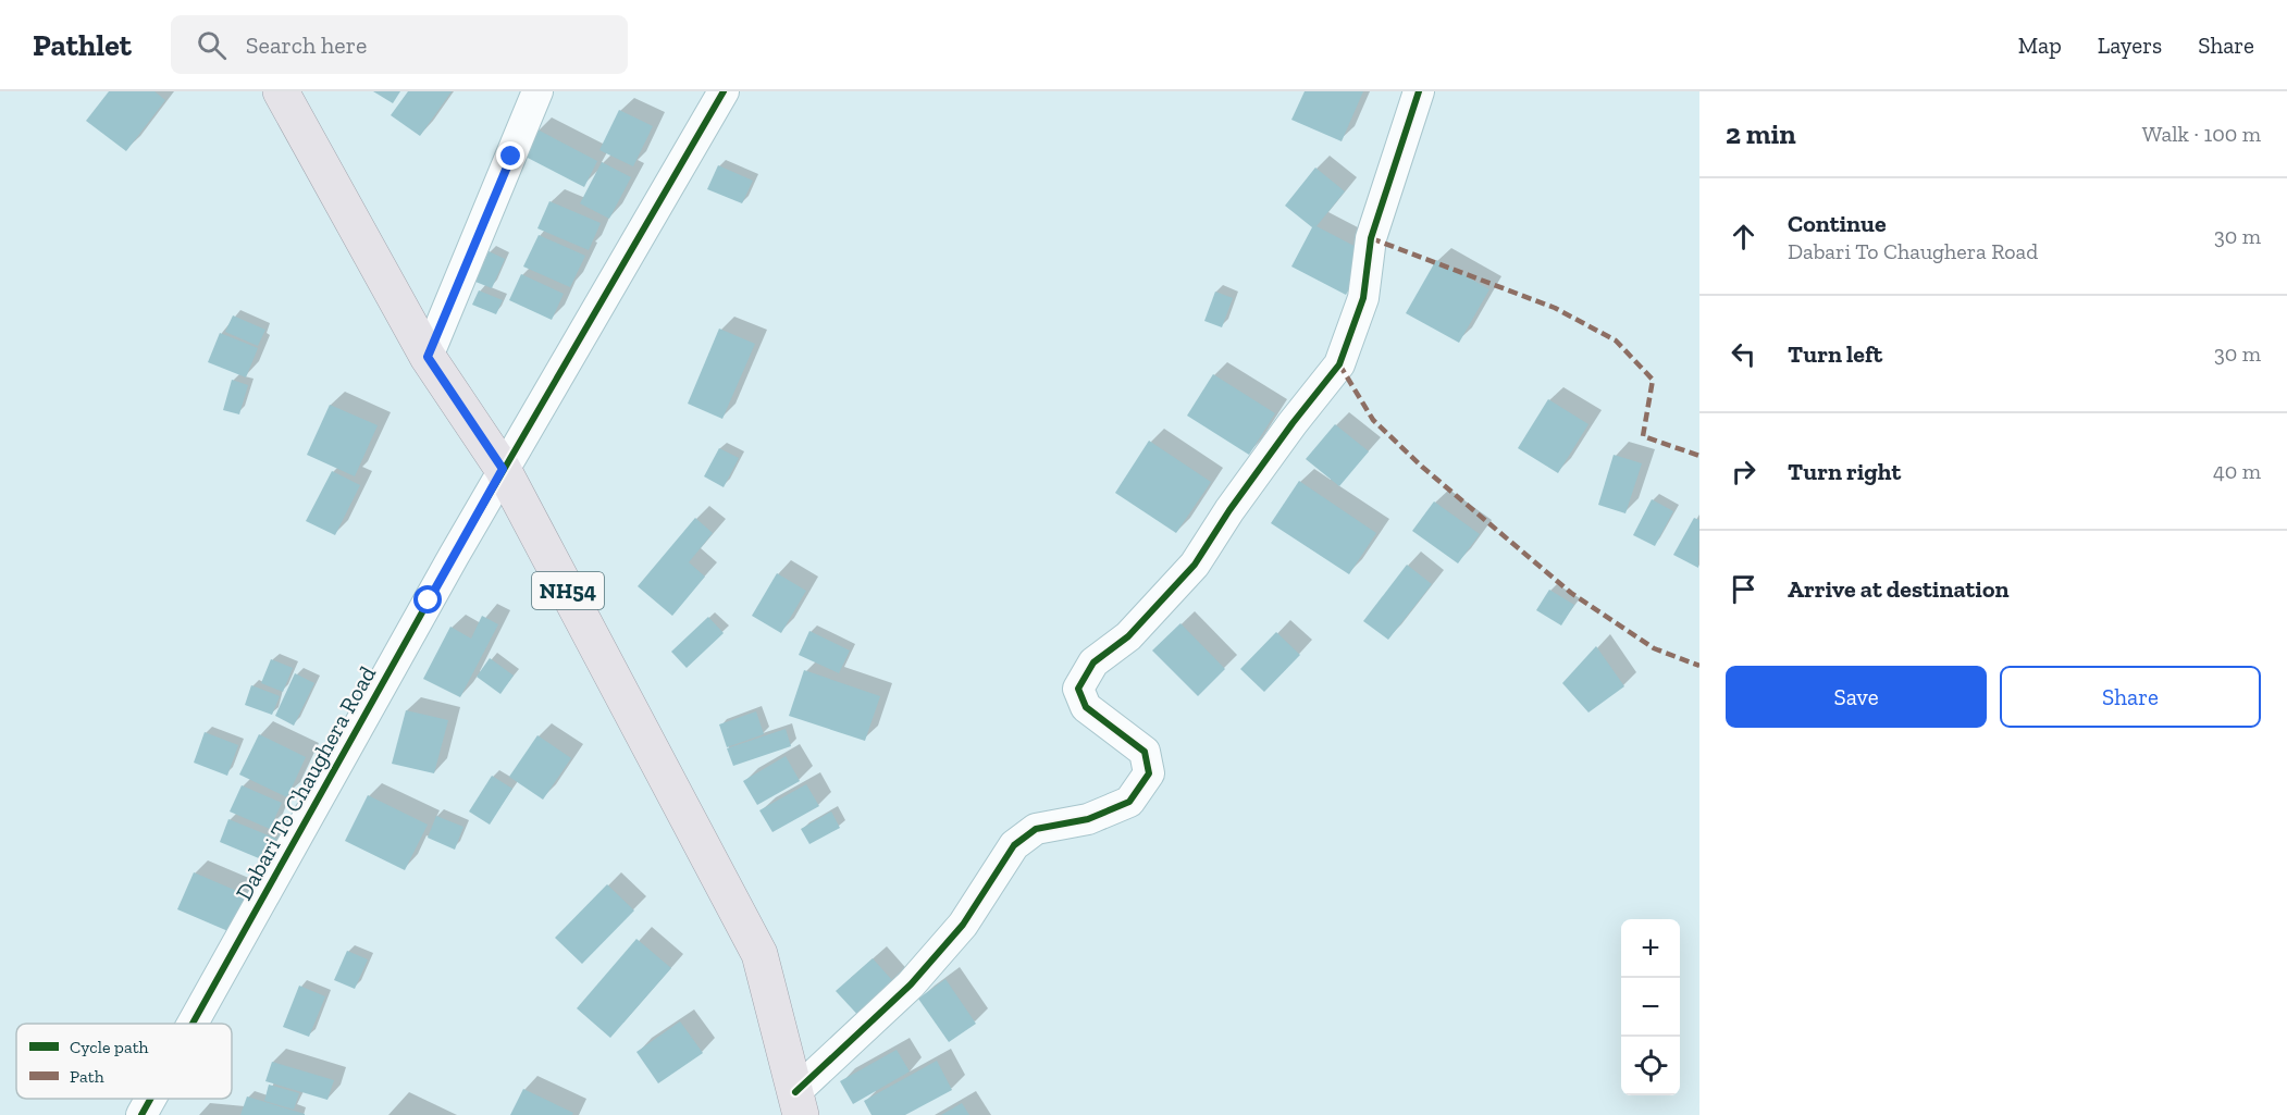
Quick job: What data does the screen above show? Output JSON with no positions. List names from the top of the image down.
{
  "streets": {
    "main road": ["NH54"],
    "street": ["Dabari To Chaughera Road"]
  },
  "crossings": [
    ["NH54", "Dabari To Chaughera Road"]
  ],
  "legend": ["Cycle path", "Path"],
  "page": {
    "header": "Pathlet",
    "search": "Search here",
    "nav": ["Map", "Layers", "Share"],
    "heading": ["2 min", "Walk · 100 m"],
    "list": [
      ["Continue", "Dabari To Chaughera Road", "30 m"],
      ["Turn left", "30 m"],
      ["Turn right", "40 m"],
      "Arrive at destination"
    ],
    "buttons": ["Save", "Share"],
    "map_buttons": ["+", "−"]
  }
}
